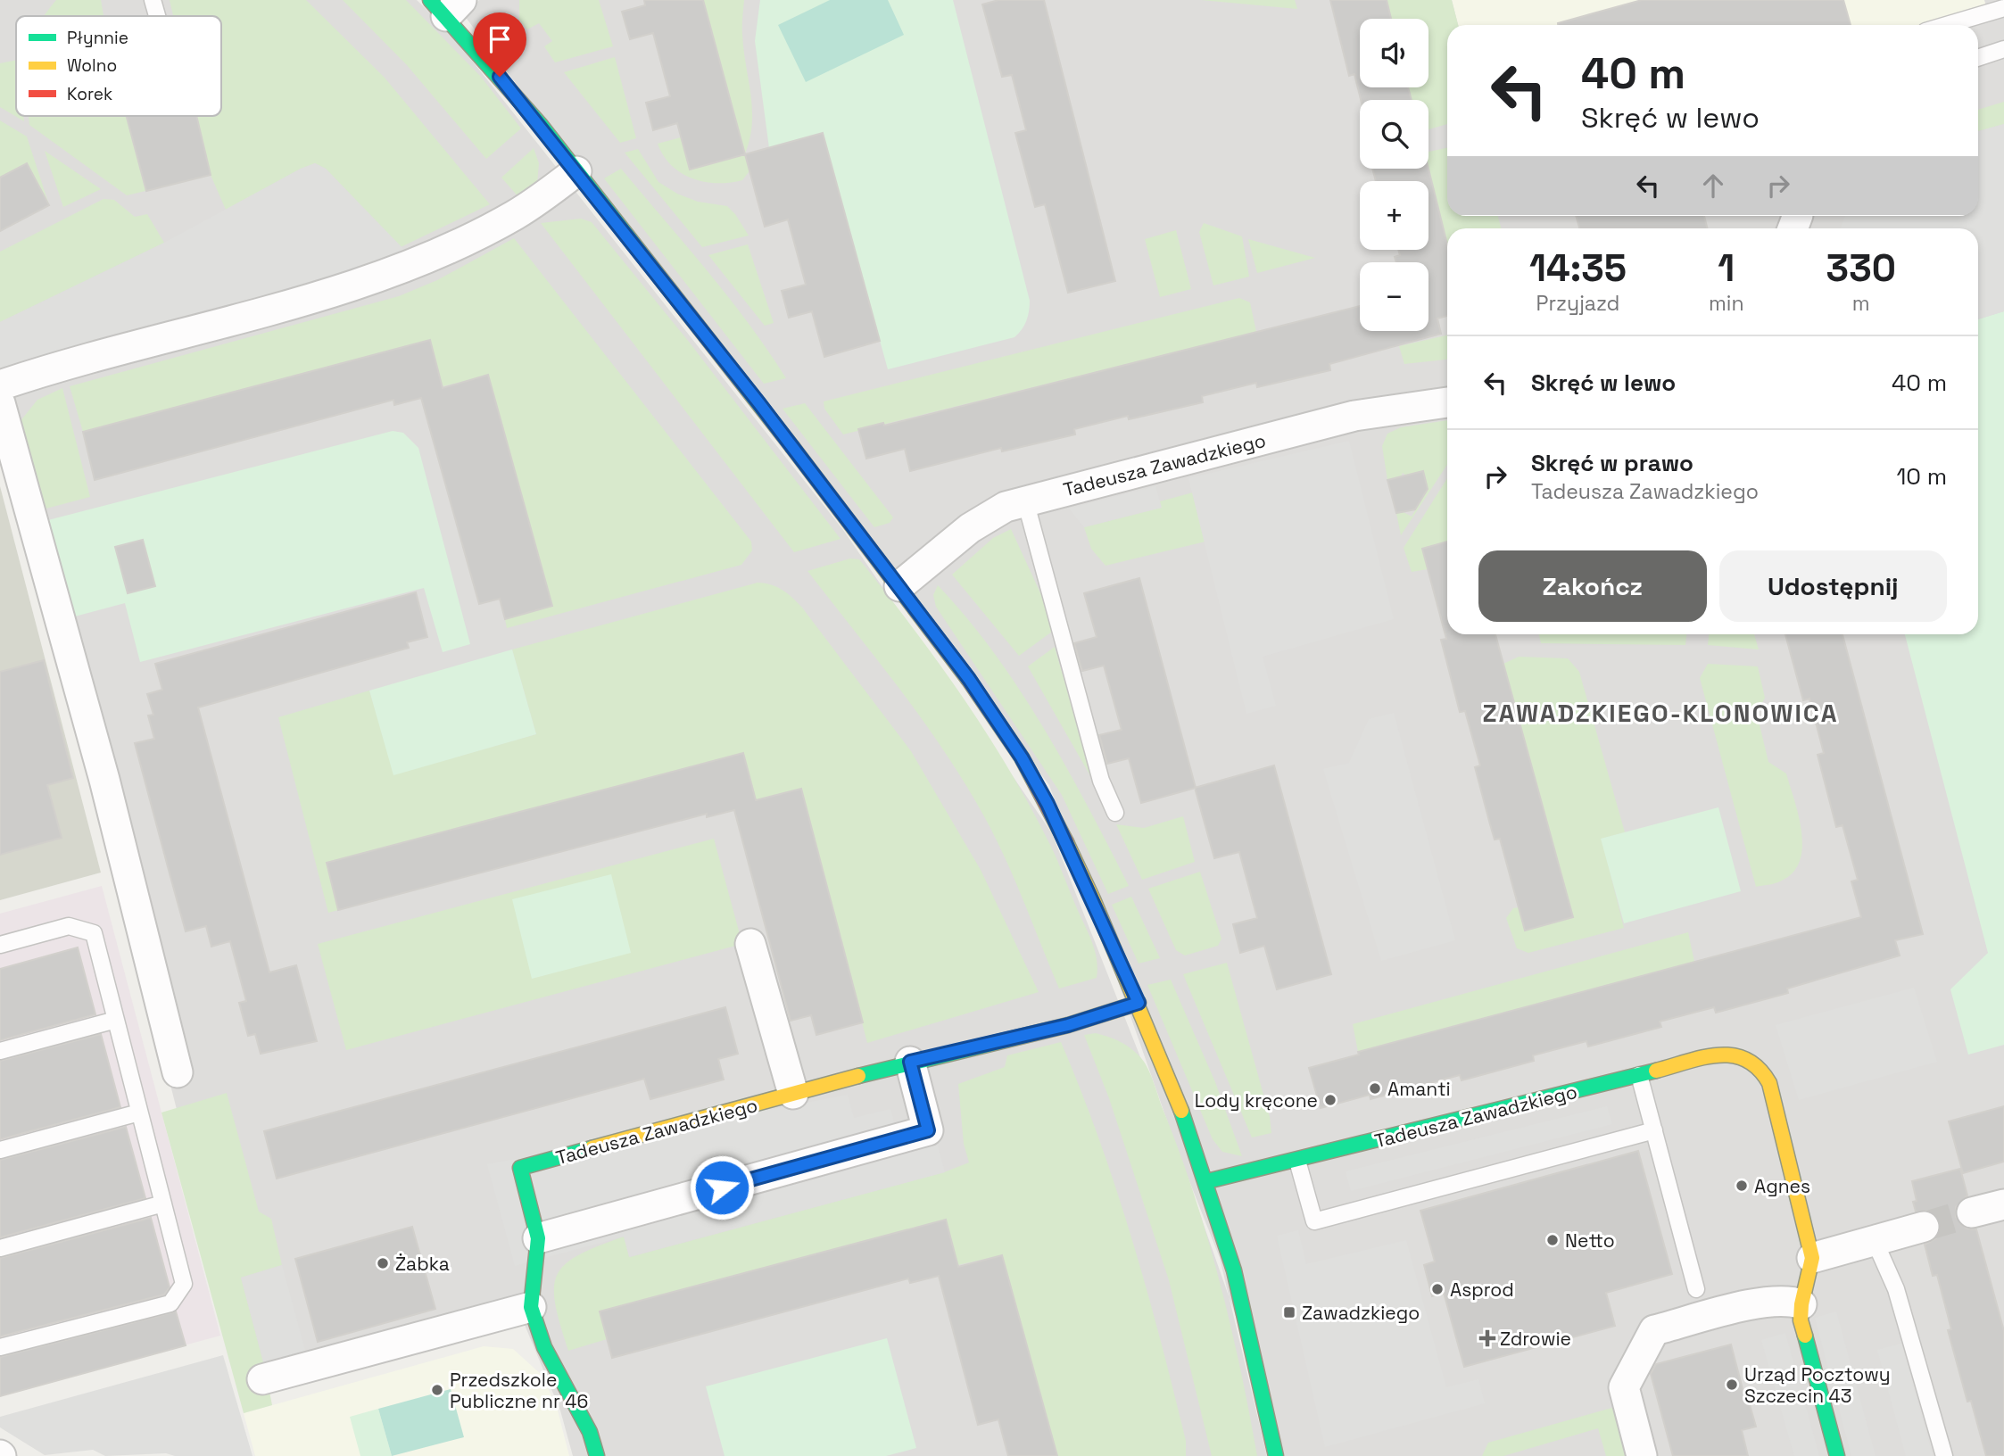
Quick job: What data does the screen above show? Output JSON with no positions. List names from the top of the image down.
{
  "streets": {
    "street": ["Tadeusza Zawadzkiego"]
  },
  "districts": ["ZAWADZKIEGO-KLONOWICA"],
  "places": {
    "other": [
      "Amanti",
      "Lody kręcone",
      "Agnes",
      "Netto",
      "Żabka",
      "Asprod",
      "Urząd Pocztowy Szczecin 43",
      "Przedszkole Publiczne nr 46"
    ],
    "transit": ["Zawadzkiego"],
    "health": ["Zdrowie"]
  },
  "legend": ["Płynnie", "Wolno", "Korek"],
  "page": {
    "map_buttons": ["+", "−"],
    "turn": ["40 m", "Skręć w lewo"],
    "eta": [
      "14:35",
      "Przyjazd",
      "1",
      "min",
      "330",
      "m"
    ],
    "list": [
      {
        "name": "Skręć w lewo",
        "value": "40 m"
      },
      {
        "name": "Skręć w prawo",
        "note": "Tadeusza Zawadzkiego",
        "value": "10 m"
      }
    ],
    "buttons": ["Zakończ", "Udostępnij"]
  }
}
